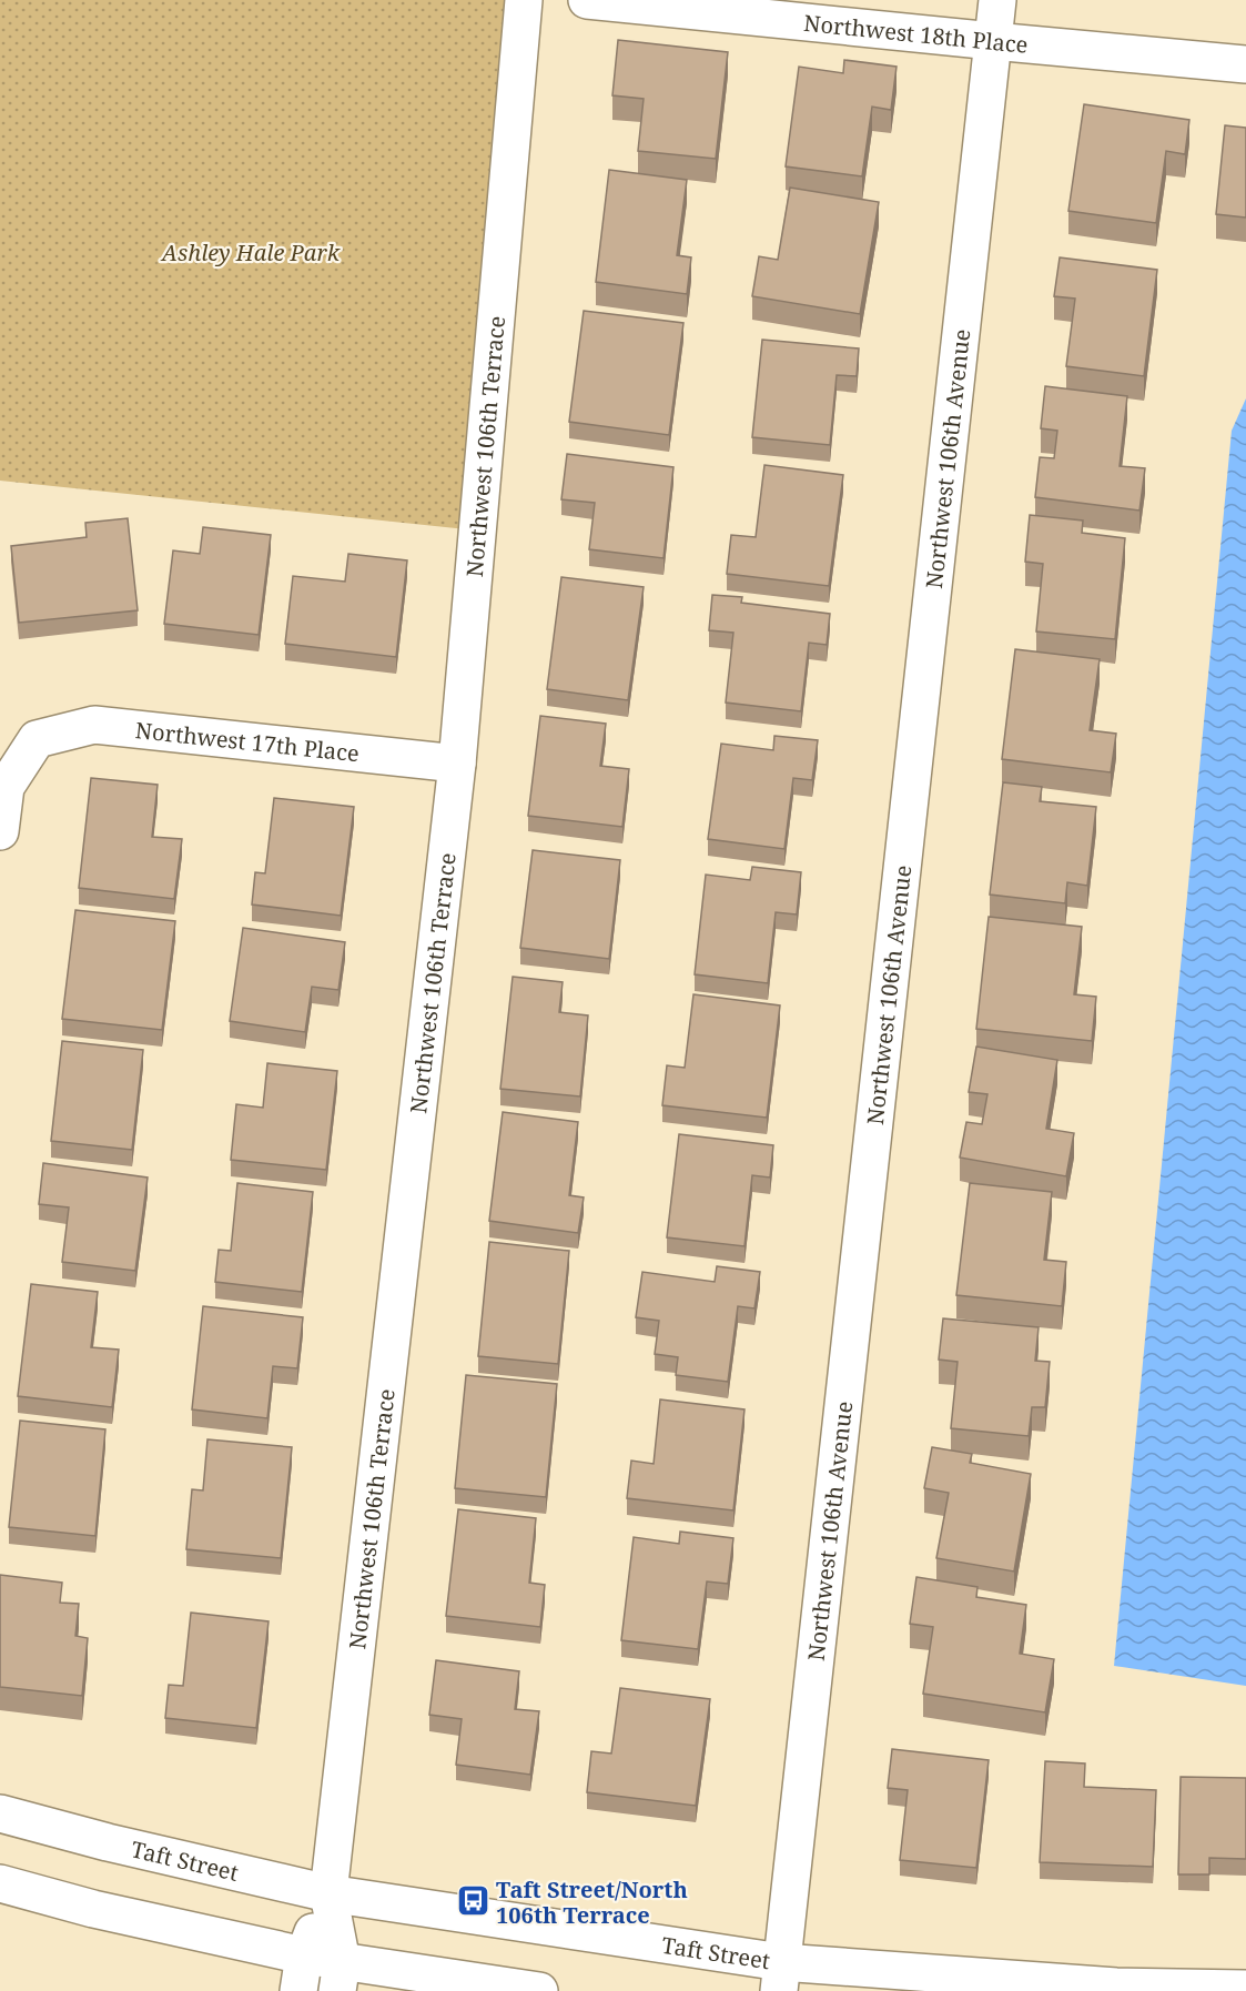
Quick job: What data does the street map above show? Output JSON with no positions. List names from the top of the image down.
{
  "streets": {
    "street": [
      "Northwest 18th Place",
      "Northwest 106th Terrace",
      "Northwest 106th Avenue",
      "Northwest 17th Place",
      "Taft Street"
    ]
  },
  "crossings": [
    ["Northwest 18th Place", "Northwest 106th Avenue"],
    ["Northwest 106th Terrace", "Northwest 17th Place"],
    ["Northwest 106th Terrace", "Taft Street"],
    ["Northwest 106th Avenue", "Taft Street"]
  ],
  "parks": ["Ashley Hale Park"],
  "places": {
    "bus stop": ["Taft Street/North 106th Terrace"]
  }
}
